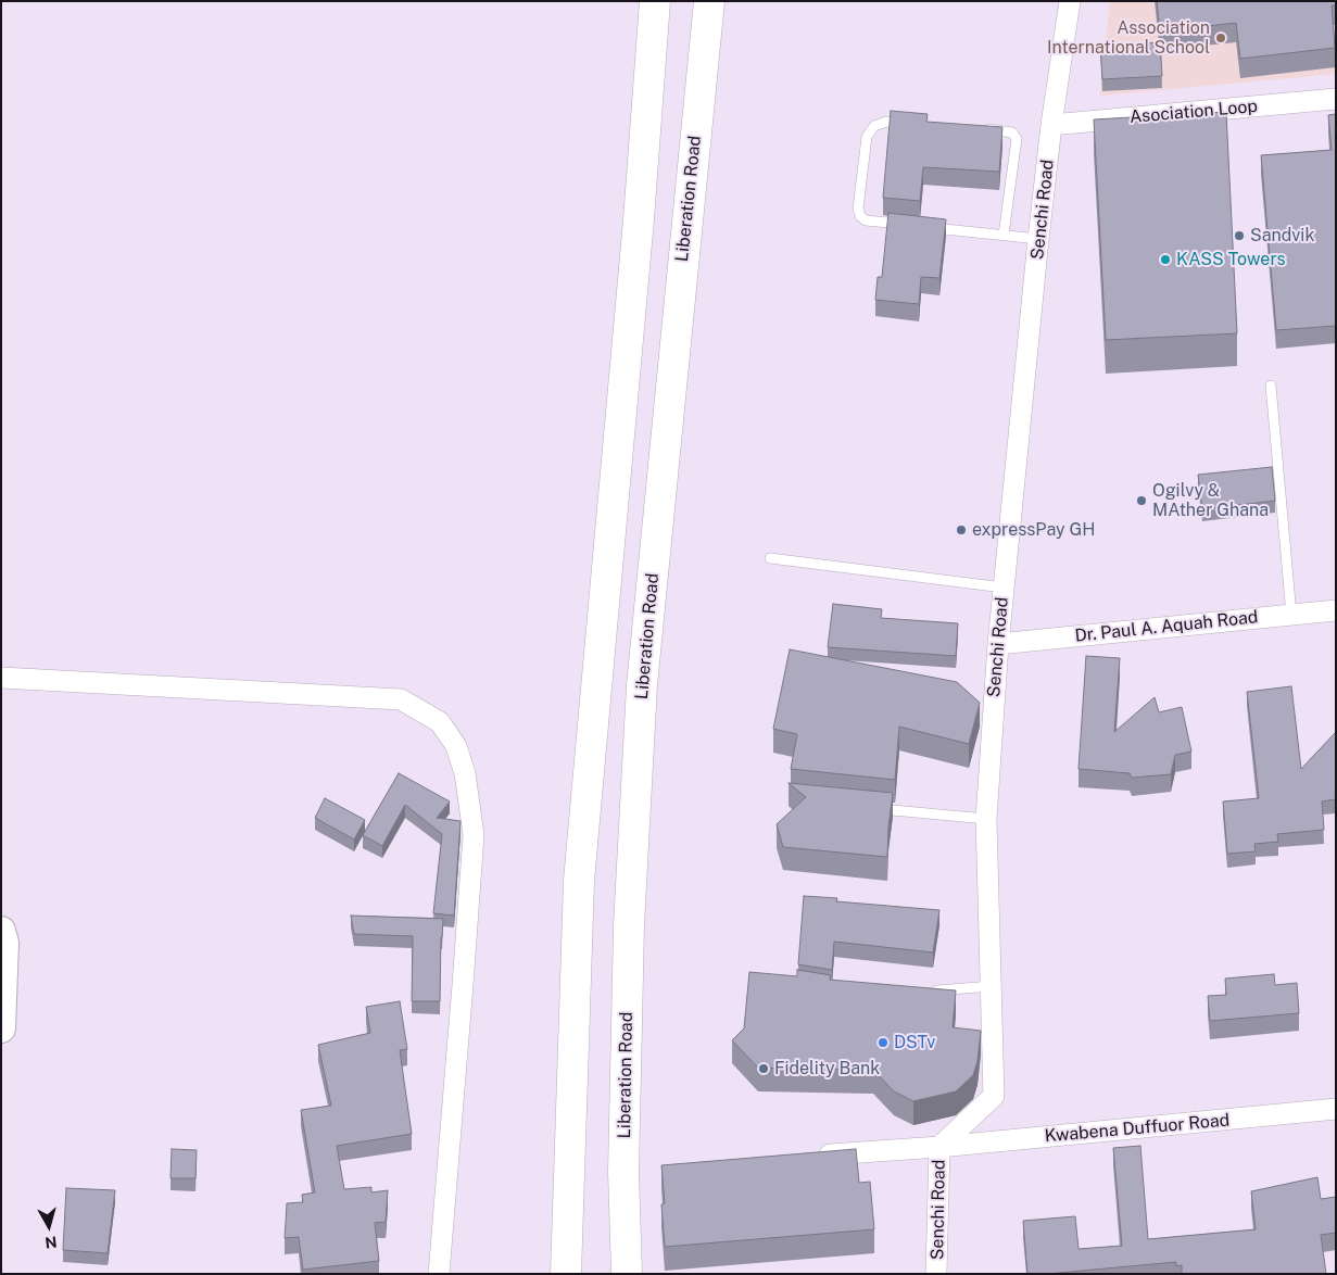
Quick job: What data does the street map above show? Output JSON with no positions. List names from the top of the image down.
{
  "streets": {
    "highway": ["Liberation Road"],
    "street": [
      "Asociation Loop",
      "Senchi Road",
      "Dr. Paul A. Aquah Road",
      "Kwabena Duffuor Road"
    ]
  },
  "crossings": [
    ["Asociation Loop", "Senchi Road"],
    ["Senchi Road", "Dr. Paul A. Aquah Road"],
    ["Senchi Road", "Kwabena Duffuor Road"]
  ],
  "places": [
    "Association International School",
    "Sandvik",
    "KASS Towers",
    "Ogilvy & MAther Ghana",
    "expressPay GH",
    "DSTv",
    "Fidelity Bank"
  ],
  "north": "bottom"
}
